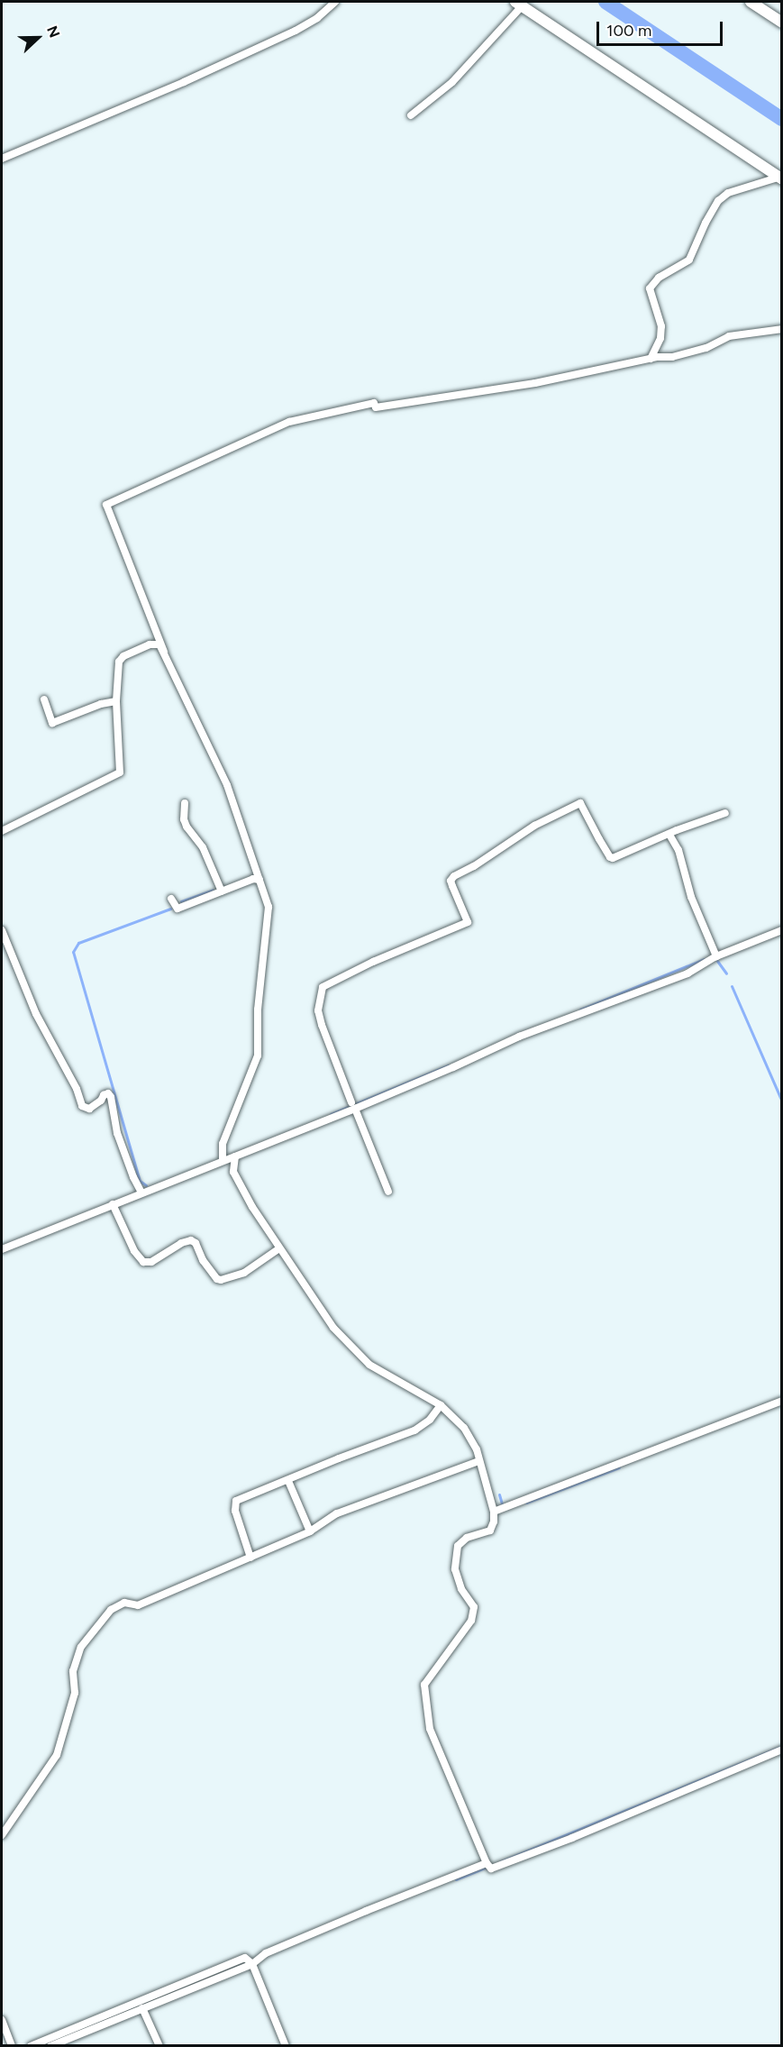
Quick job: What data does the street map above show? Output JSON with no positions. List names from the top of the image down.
{
  "scale_bar": "100 m",
  "north": "right"
}
